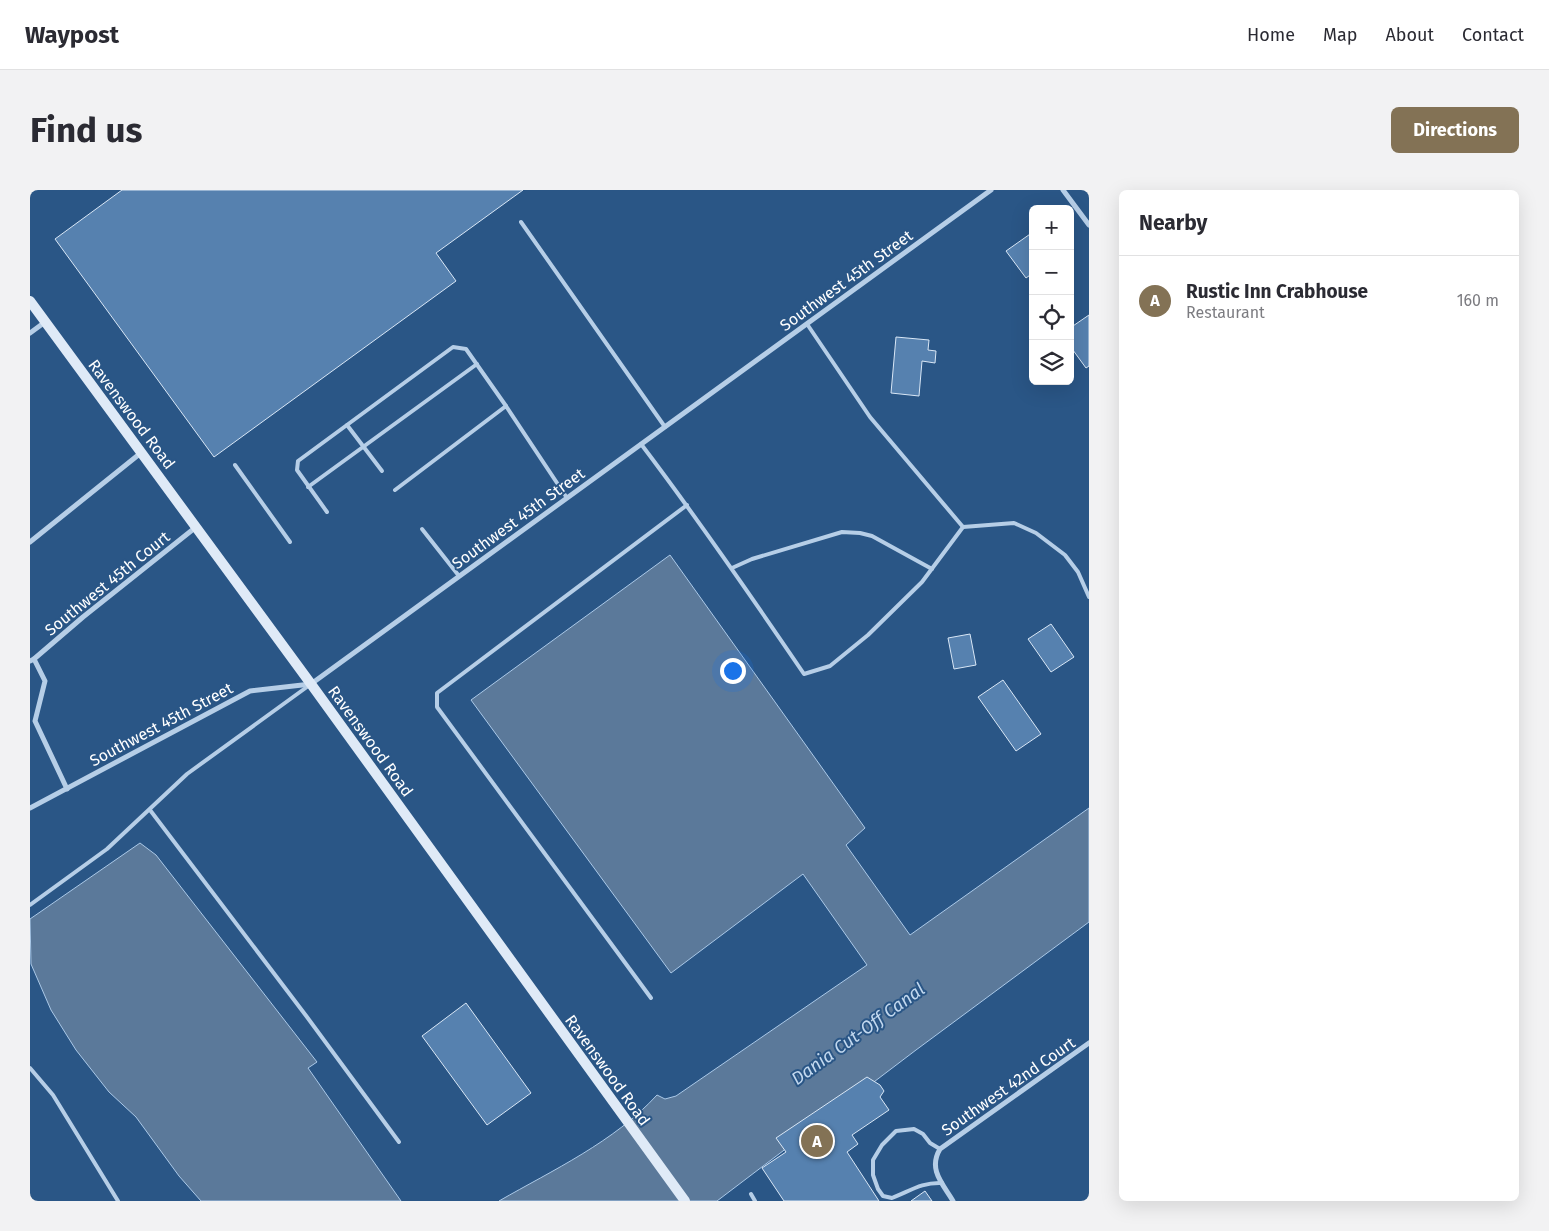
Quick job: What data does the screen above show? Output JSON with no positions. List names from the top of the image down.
{
  "streets": {
    "street": [
      "Southwest 45th Street",
      "Ravenswood Road",
      "Southwest 45th Court",
      "Southwest 42nd Court"
    ]
  },
  "crossings": [
    ["Southwest 45th Street", "Ravenswood Road"],
    ["Ravenswood Road", "Southwest 45th Court"]
  ],
  "water": ["Dania Cut-Off Canal"],
  "page": {
    "header": "Waypost",
    "nav": [
      "Home",
      "Map",
      "About",
      "Contact"
    ],
    "buttons": "Directions",
    "title": "Find us",
    "heading": "Nearby",
    "map_buttons": ["+", "−"],
    "list": [
      {
        "mark": "A",
        "name": "Rustic Inn Crabhouse",
        "note": "Restaurant",
        "value": "160 m"
      }
    ],
    "pins": "A"
  }
}
